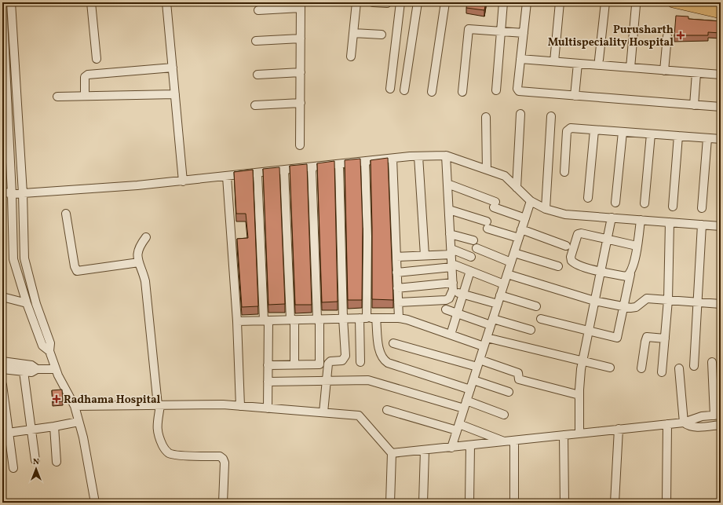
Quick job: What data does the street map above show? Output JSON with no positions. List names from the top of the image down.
{
  "places": {
    "health": ["Purusharth Multispeciality Hospital", "Radhama Hospital"]
  },
  "north": "top"
}
